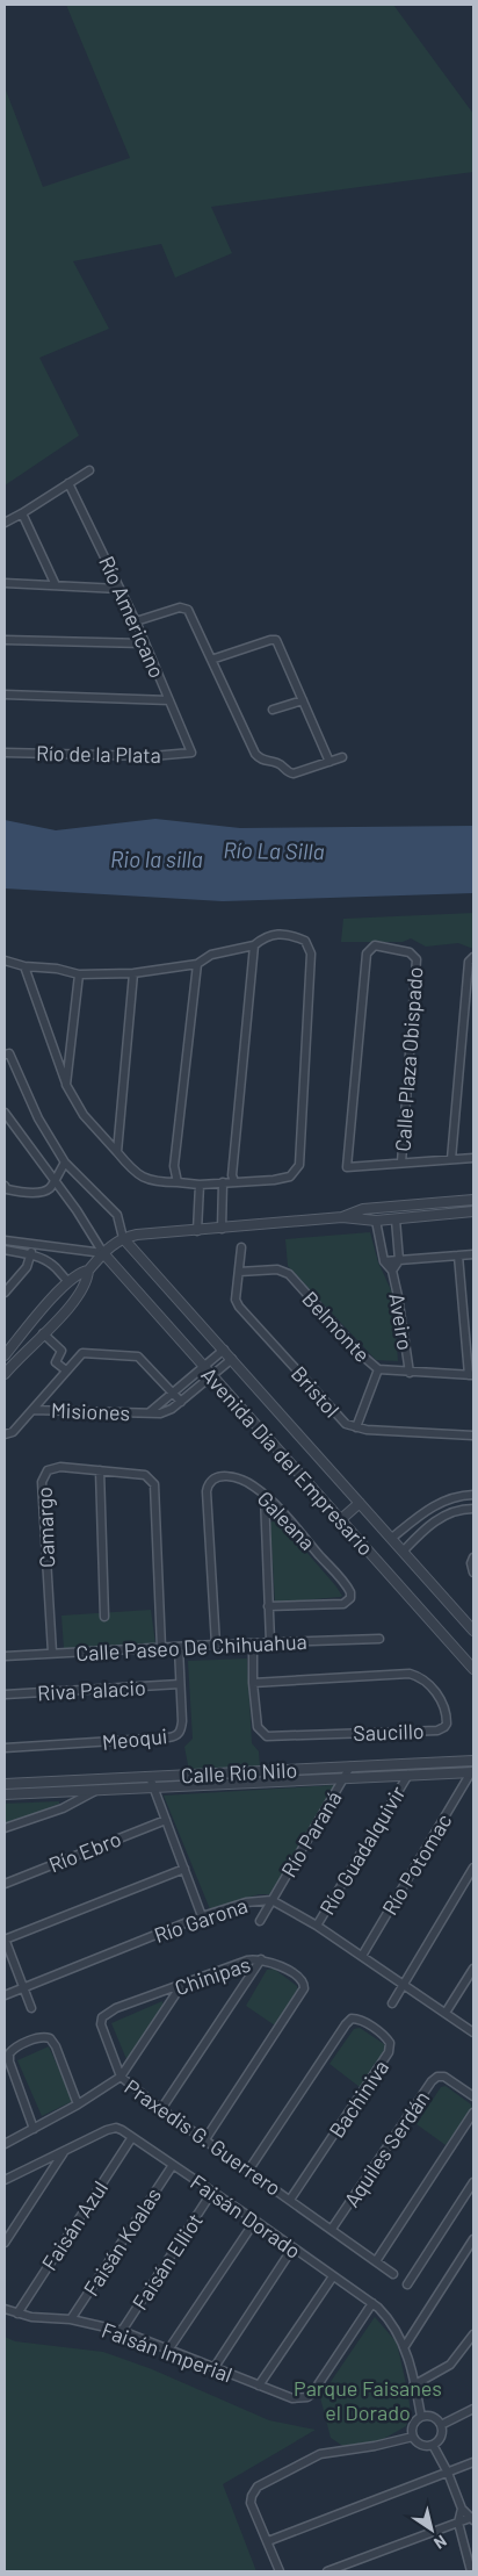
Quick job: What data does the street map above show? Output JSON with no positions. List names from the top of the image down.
{
  "streets": {
    "street": [
      "Río Americano",
      "Río de la Plata",
      "Calle Plaza Obispado",
      "Aveiro",
      "Belmonte",
      "Bristol",
      "Misiones",
      "Avenida Día del Empresario",
      "Galeana",
      "Camargo",
      "Calle Paseo De Chihuahua",
      "Riva Palacio",
      "Saucillo",
      "Meoqui",
      "Calle Río Nilo",
      "Río Paraná",
      "Río Guadalquivir",
      "Río Ebro",
      "Río Potomac",
      "Río Garona",
      "Chinipas",
      "Bachiniva",
      "Praxedis G. Guerrero",
      "Aquiles Serdán",
      "Faisán Dorado",
      "Faisán Azul",
      "Faisán Koalas",
      "Faisán Elliot",
      "Faisán Imperial"
    ]
  },
  "crossings": [
    ["Río Americano", "Río de la Plata"],
    ["Aveiro", "Belmonte"],
    ["Belmonte", "Bristol"],
    ["Misiones", "Avenida Día del Empresario"],
    ["Galeana", "Calle Paseo De Chihuahua"],
    ["Camargo", "Calle Paseo De Chihuahua"],
    ["Calle Paseo De Chihuahua", "Saucillo"],
    ["Calle Paseo De Chihuahua", "Meoqui"],
    ["Riva Palacio", "Meoqui"],
    ["Calle Río Nilo", "Río Paraná"],
    ["Calle Río Nilo", "Río Guadalquivir"],
    ["Calle Río Nilo", "Río Potomac"],
    ["Río Paraná", "Río Garona"],
    ["Río Guadalquivir", "Río Garona"],
    ["Río Potomac", "Río Garona"],
    ["Chinipas", "Praxedis G. Guerrero"],
    ["Bachiniva", "Praxedis G. Guerrero"],
    ["Praxedis G. Guerrero", "Aquiles Serdán"],
    ["Faisán Dorado", "Faisán Azul"],
    ["Faisán Dorado", "Faisán Koalas"],
    ["Faisán Dorado", "Faisán Elliot"],
    ["Faisán Dorado", "Faisán Imperial"],
    ["Faisán Azul", "Faisán Imperial"],
    ["Faisán Koalas", "Faisán Imperial"],
    ["Faisán Elliot", "Faisán Imperial"]
  ],
  "water": ["Río La Silla", "Rio la silla"],
  "parks": ["Parque Faisanes el Dorado"],
  "north": "bottom right"
}
